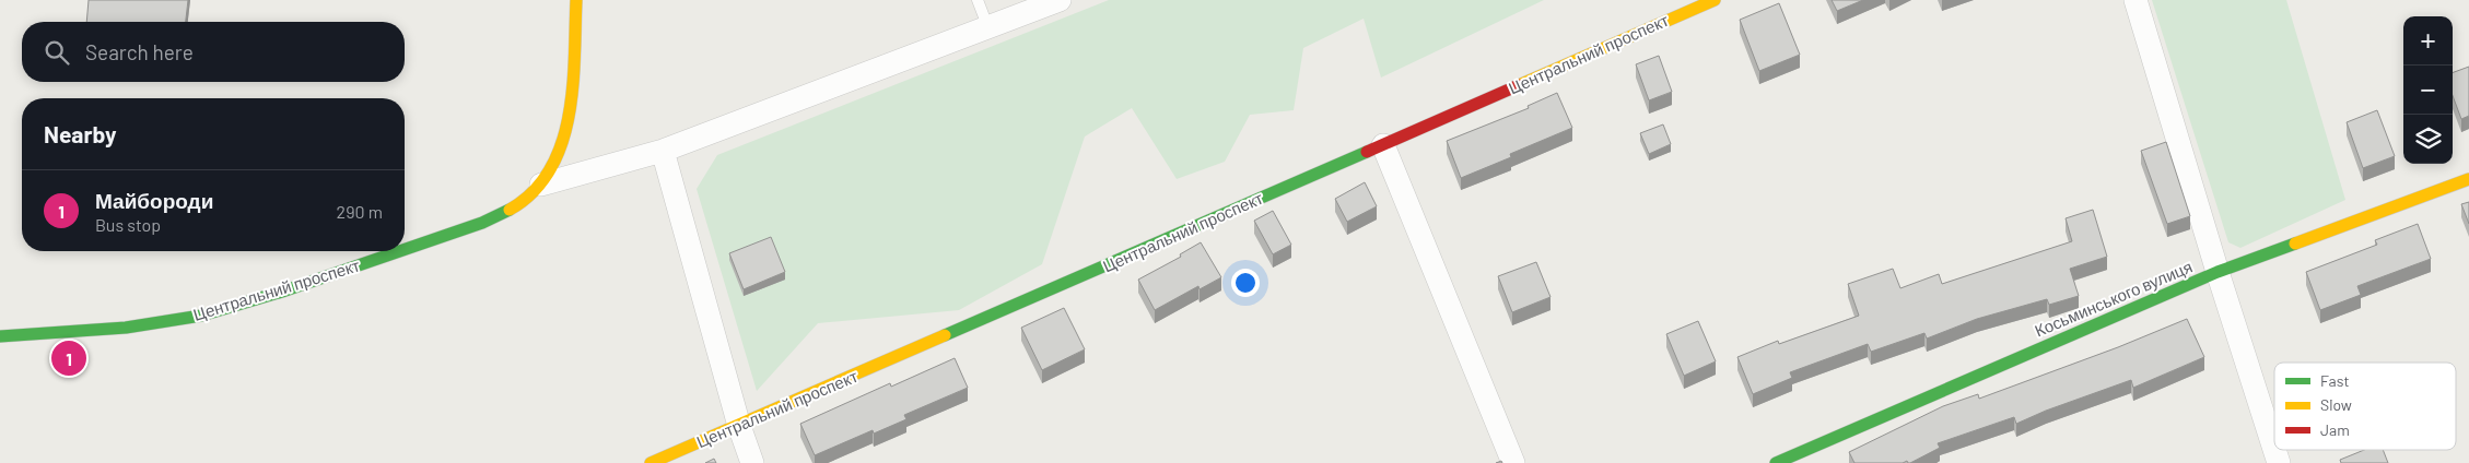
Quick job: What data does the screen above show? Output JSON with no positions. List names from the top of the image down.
{
  "streets": {
    "street": ["Центральний проспект", "Косьминського вулиця"]
  },
  "legend": ["Fast", "Slow", "Jam"],
  "page": {
    "map_buttons": ["+", "−"],
    "search": "Search here",
    "heading": "Nearby",
    "list": [
      {
        "mark": "1",
        "name": "Майбороди",
        "note": "Bus stop",
        "value": "290 m"
      }
    ],
    "pins": "1"
  }
}
